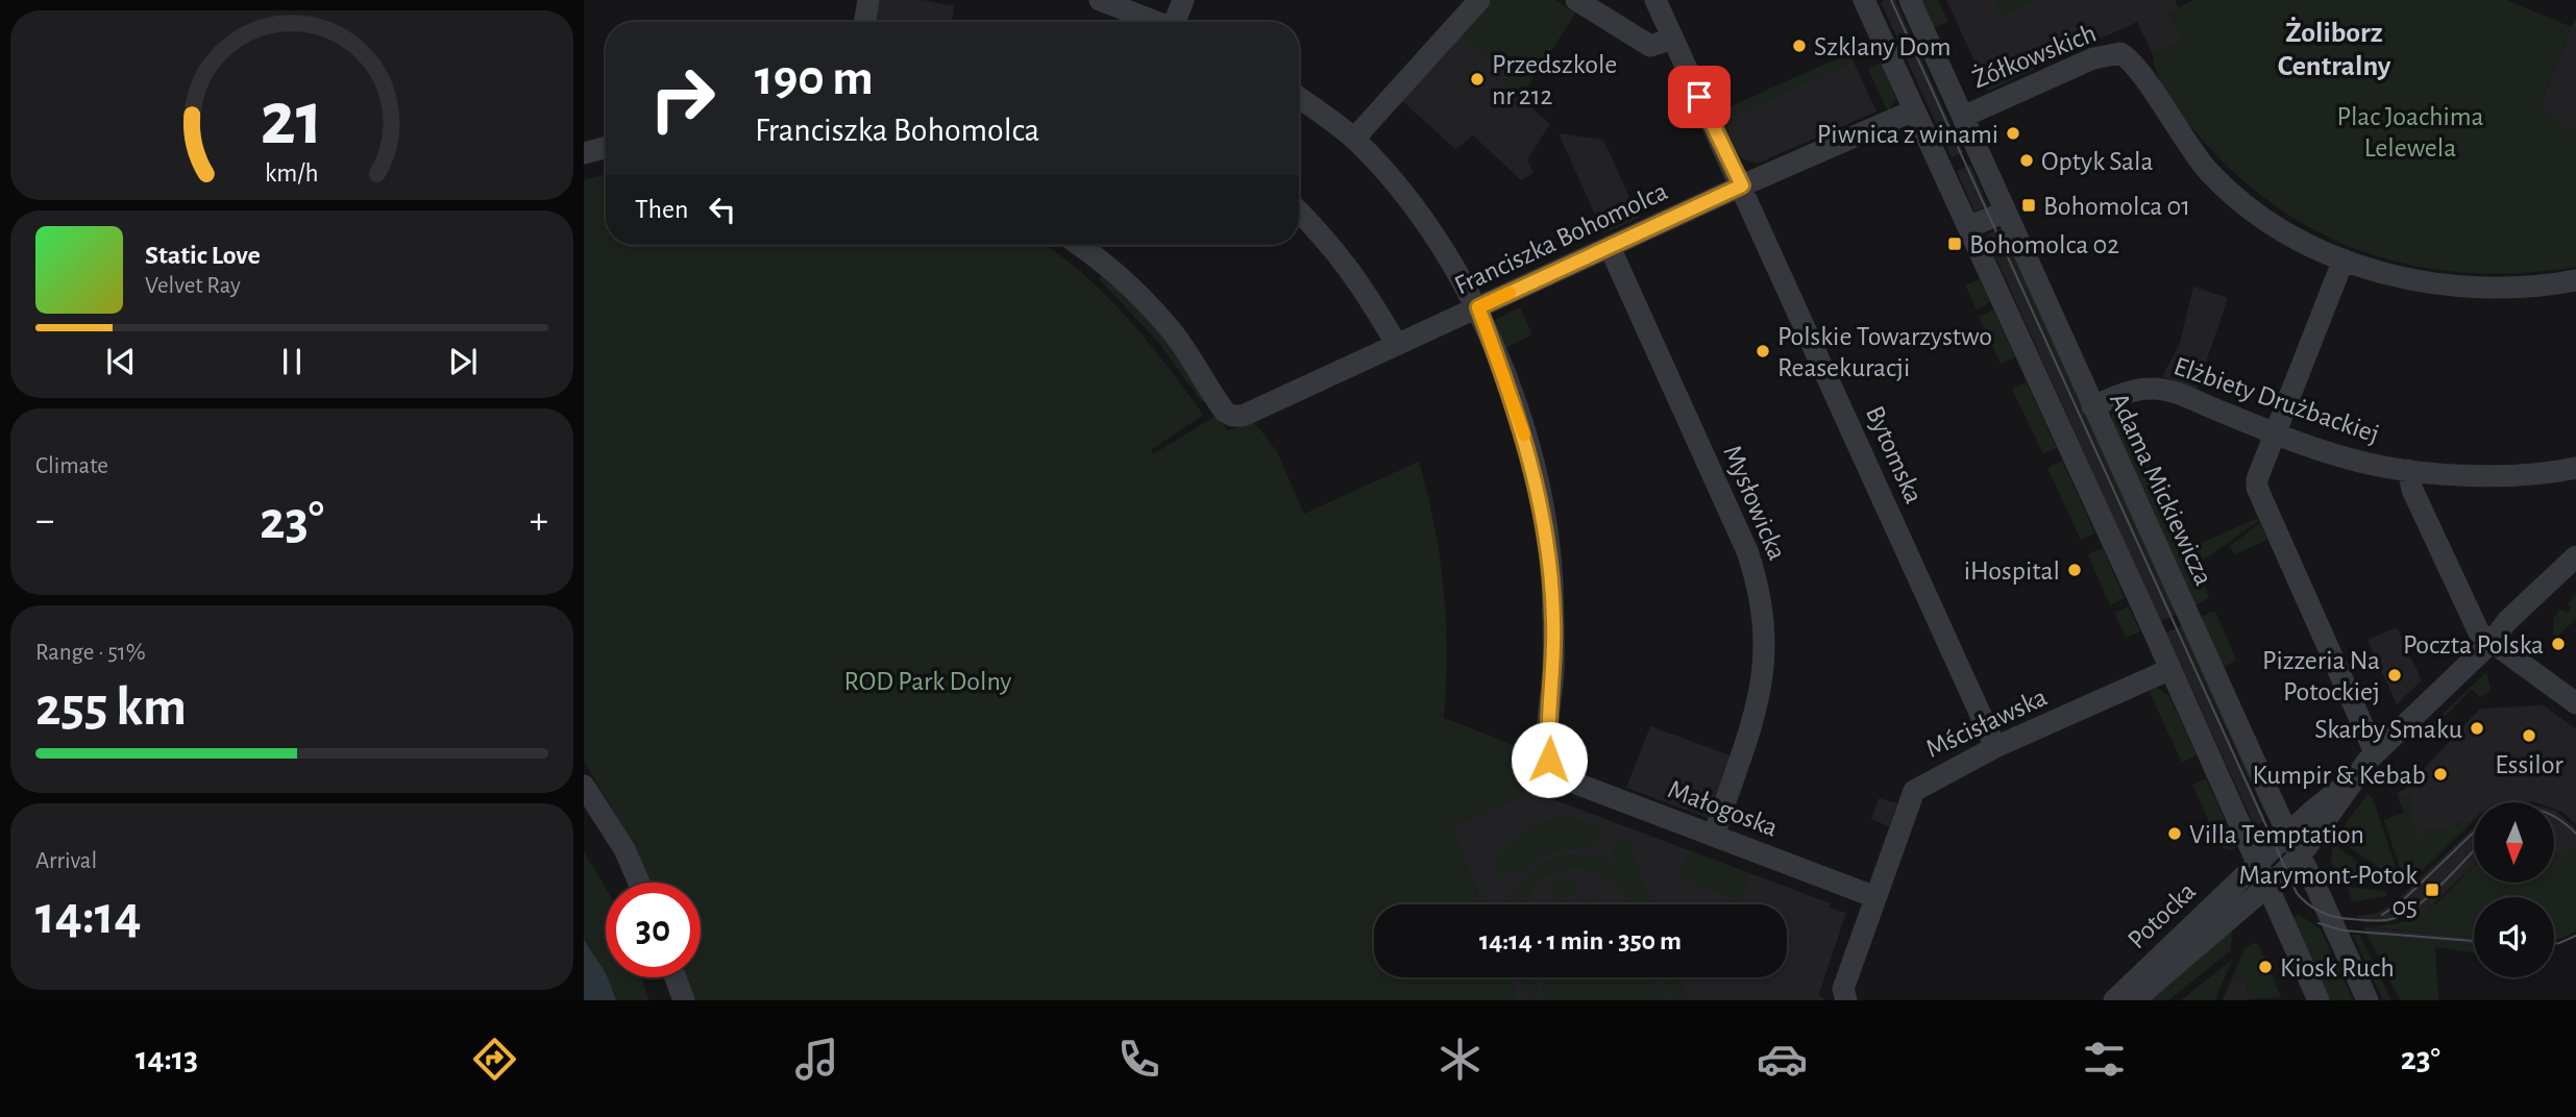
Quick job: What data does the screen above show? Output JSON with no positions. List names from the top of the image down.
{
  "streets": {
    "street": [
      "Żółkowskich",
      "Franciszka Bohomolca",
      "Elżbiety Drużbackiej",
      "Bytomska",
      "Adama Mickiewicza",
      "Mysłowicka",
      "Mścisławska",
      "Małogoska",
      "Potocka"
    ]
  },
  "crossings": [
    ["Żółkowskich", "Adama Mickiewicza"],
    ["Franciszka Bohomolca", "Bytomska"],
    ["Franciszka Bohomolca", "Mysłowicka"],
    ["Franciszka Bohomolca", "Małogoska"],
    ["Elżbiety Drużbackiej", "Adama Mickiewicza"],
    ["Bytomska", "Mścisławska"],
    ["Adama Mickiewicza", "Potocka"],
    ["Mysłowicka", "Małogoska"],
    ["Mścisławska", "Małogoska"]
  ],
  "districts": ["Żoliborz Centralny"],
  "parks": ["Plac Joachima Lelewela", "ROD Park Dolny"],
  "places": {
    "other": [
      "Szklany Dom",
      "Przedszkole nr 212",
      "Piwnica z winami",
      "Optyk Sala",
      "Polskie Towarzystwo Reasekuracji",
      "iHospital",
      "Poczta Polska",
      "Pizzeria Na Potockiej",
      "Skarby Smaku",
      "Essilor",
      "Kumpir & Kebab",
      "Villa Temptation",
      "Kiosk Ruch"
    ],
    "transit": ["Bohomolca 01", "Bohomolca 02", "Marymont-Potok 05"]
  },
  "north": "bottom",
  "page": {
    "turn": ["190 m", "Franciszka Bohomolca"],
    "then": "Then",
    "song": ["Static Love", "Velvet Ray"],
    "tile": [
      "Climate",
      ["Range · 51%", "255 km"],
      ["Arrival", "14:14"]
    ],
    "heat": ["−", "23°", "+"],
    "limit": "30",
    "trip": "14:14 · 1 min · 350 m",
    "tabs": ["14:13", "23°"],
    "gauge": ["21", "km/h"]
  }
}
